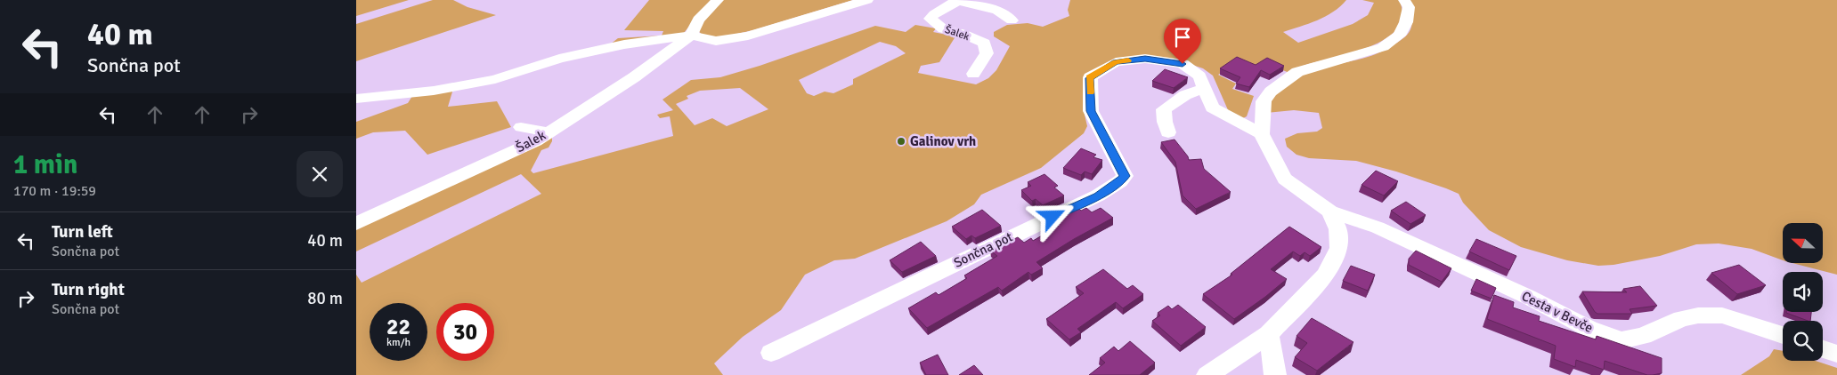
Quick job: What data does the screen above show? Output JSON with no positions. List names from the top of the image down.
{
  "streets": {
    "street": ["Šalek", "Sončna pot", "Cesta v Bevče"]
  },
  "crossings": [
    ["Sončna pot", "Cesta v Bevče"]
  ],
  "places": ["Galinov vrh"],
  "north": "left",
  "page": {
    "turn": ["40 m", "Sončna pot"],
    "heading": ["1 min", "170 m · 19:59"],
    "list": [
      {
        "name": "Turn left",
        "note": "Sončna pot",
        "value": "40 m"
      },
      {
        "name": "Turn right",
        "note": "Sončna pot",
        "value": "80 m"
      }
    ],
    "speed": "22 km/h",
    "limit": "30"
  }
}
